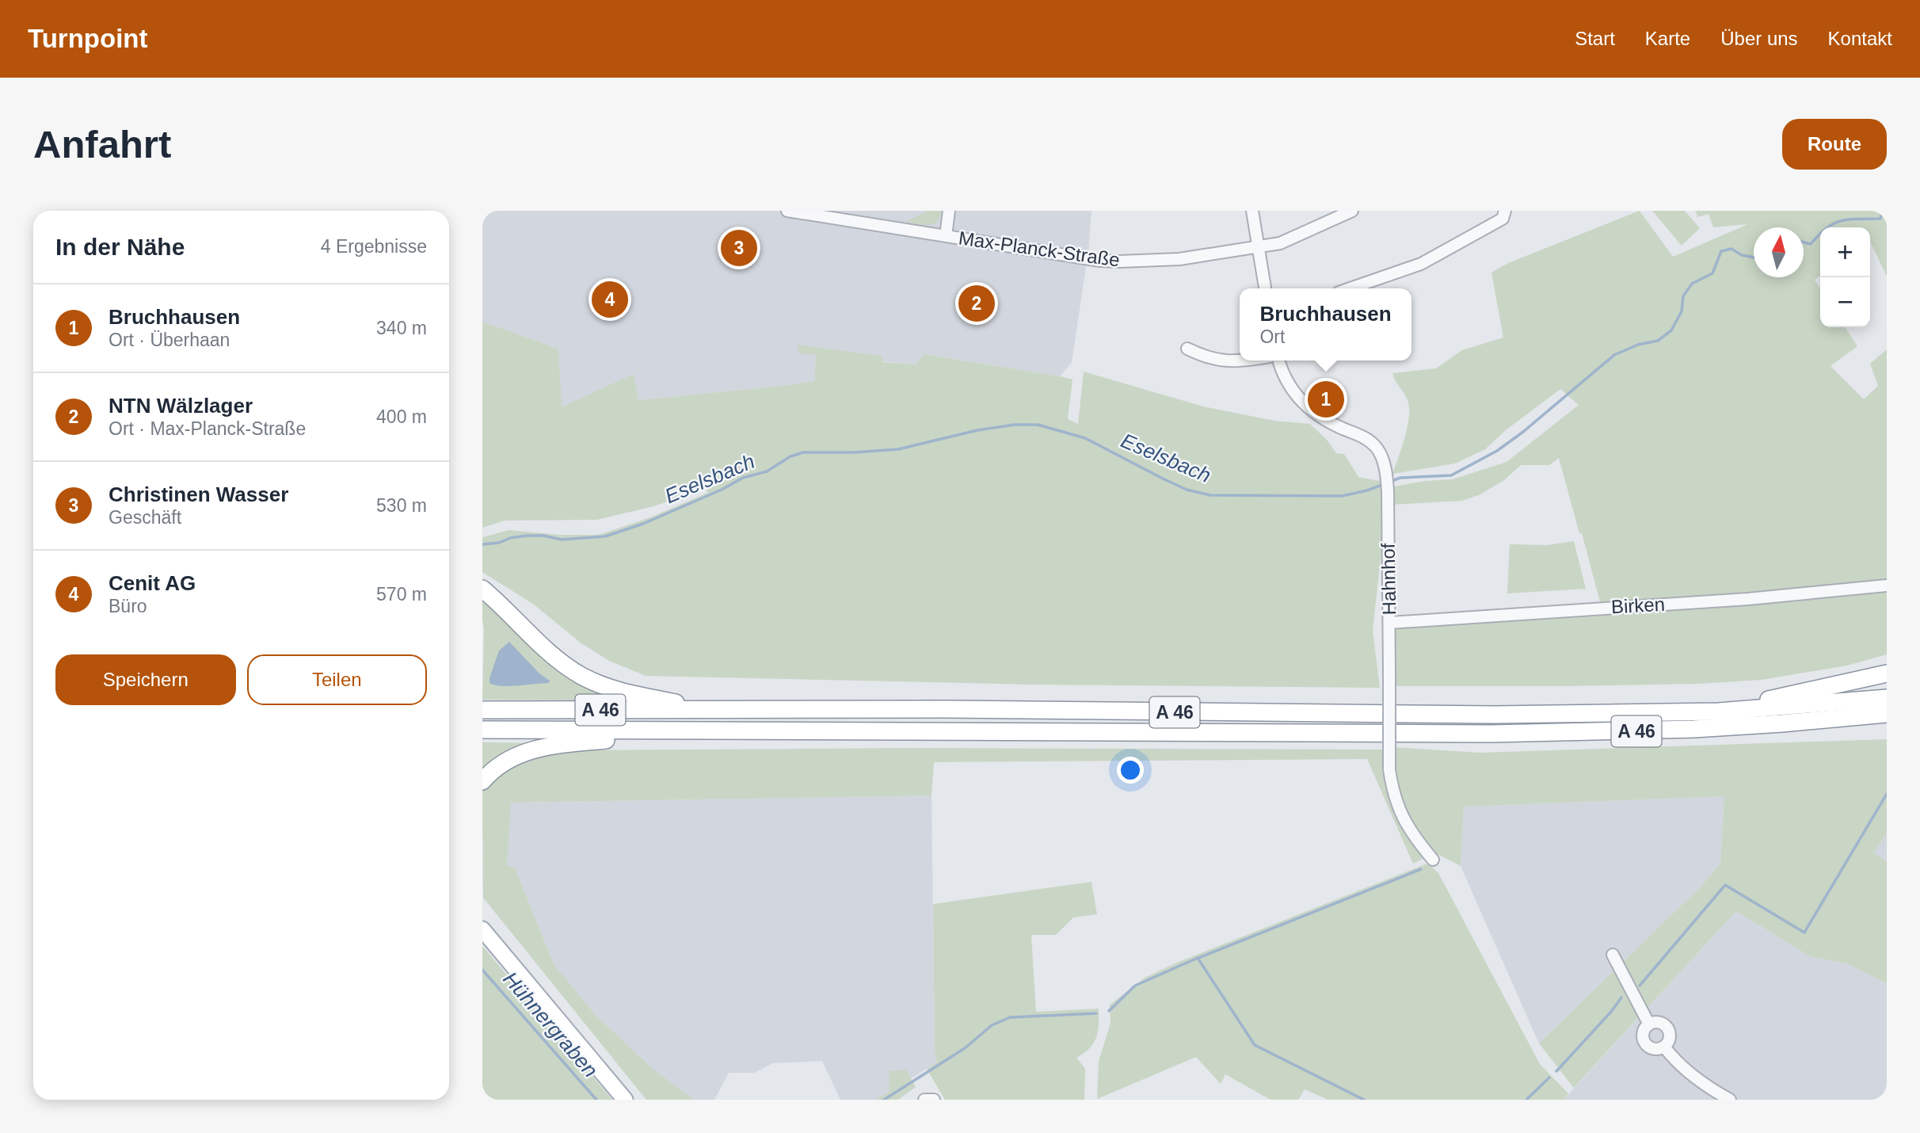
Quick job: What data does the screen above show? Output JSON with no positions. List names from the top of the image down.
{
  "streets": {
    "highway": ["A 46"],
    "street": ["Max-Planck-Straße", "Hahnhof", "Birken"]
  },
  "crossings": [
    ["Hahnhof", "Birken"]
  ],
  "water": ["Eselsbach", "Hühnergraben"],
  "north": "top",
  "page": {
    "header": "Turnpoint",
    "nav": [
      "Start",
      "Karte",
      "Über uns",
      "Kontakt"
    ],
    "buttons": [
      "Route",
      ["Speichern", "Teilen"]
    ],
    "title": "Anfahrt",
    "heading": ["In der Nähe", "4 Ergebnisse"],
    "pins": [
      "3",
      "4",
      "2",
      "1"
    ],
    "map_buttons": ["+", "−"],
    "list": [
      {
        "mark": "1",
        "name": "Bruchhausen",
        "note": "Ort · Überhaan",
        "value": "340 m"
      },
      {
        "mark": "2",
        "name": "NTN Wälzlager",
        "note": "Ort · Max-Planck-Straße",
        "value": "400 m"
      },
      {
        "mark": "3",
        "name": "Christinen Wasser",
        "note": "Geschäft",
        "value": "530 m"
      },
      {
        "mark": "4",
        "name": "Cenit AG",
        "note": "Büro",
        "value": "570 m"
      }
    ],
    "popup": ["Bruchhausen", "Ort"]
  }
}
